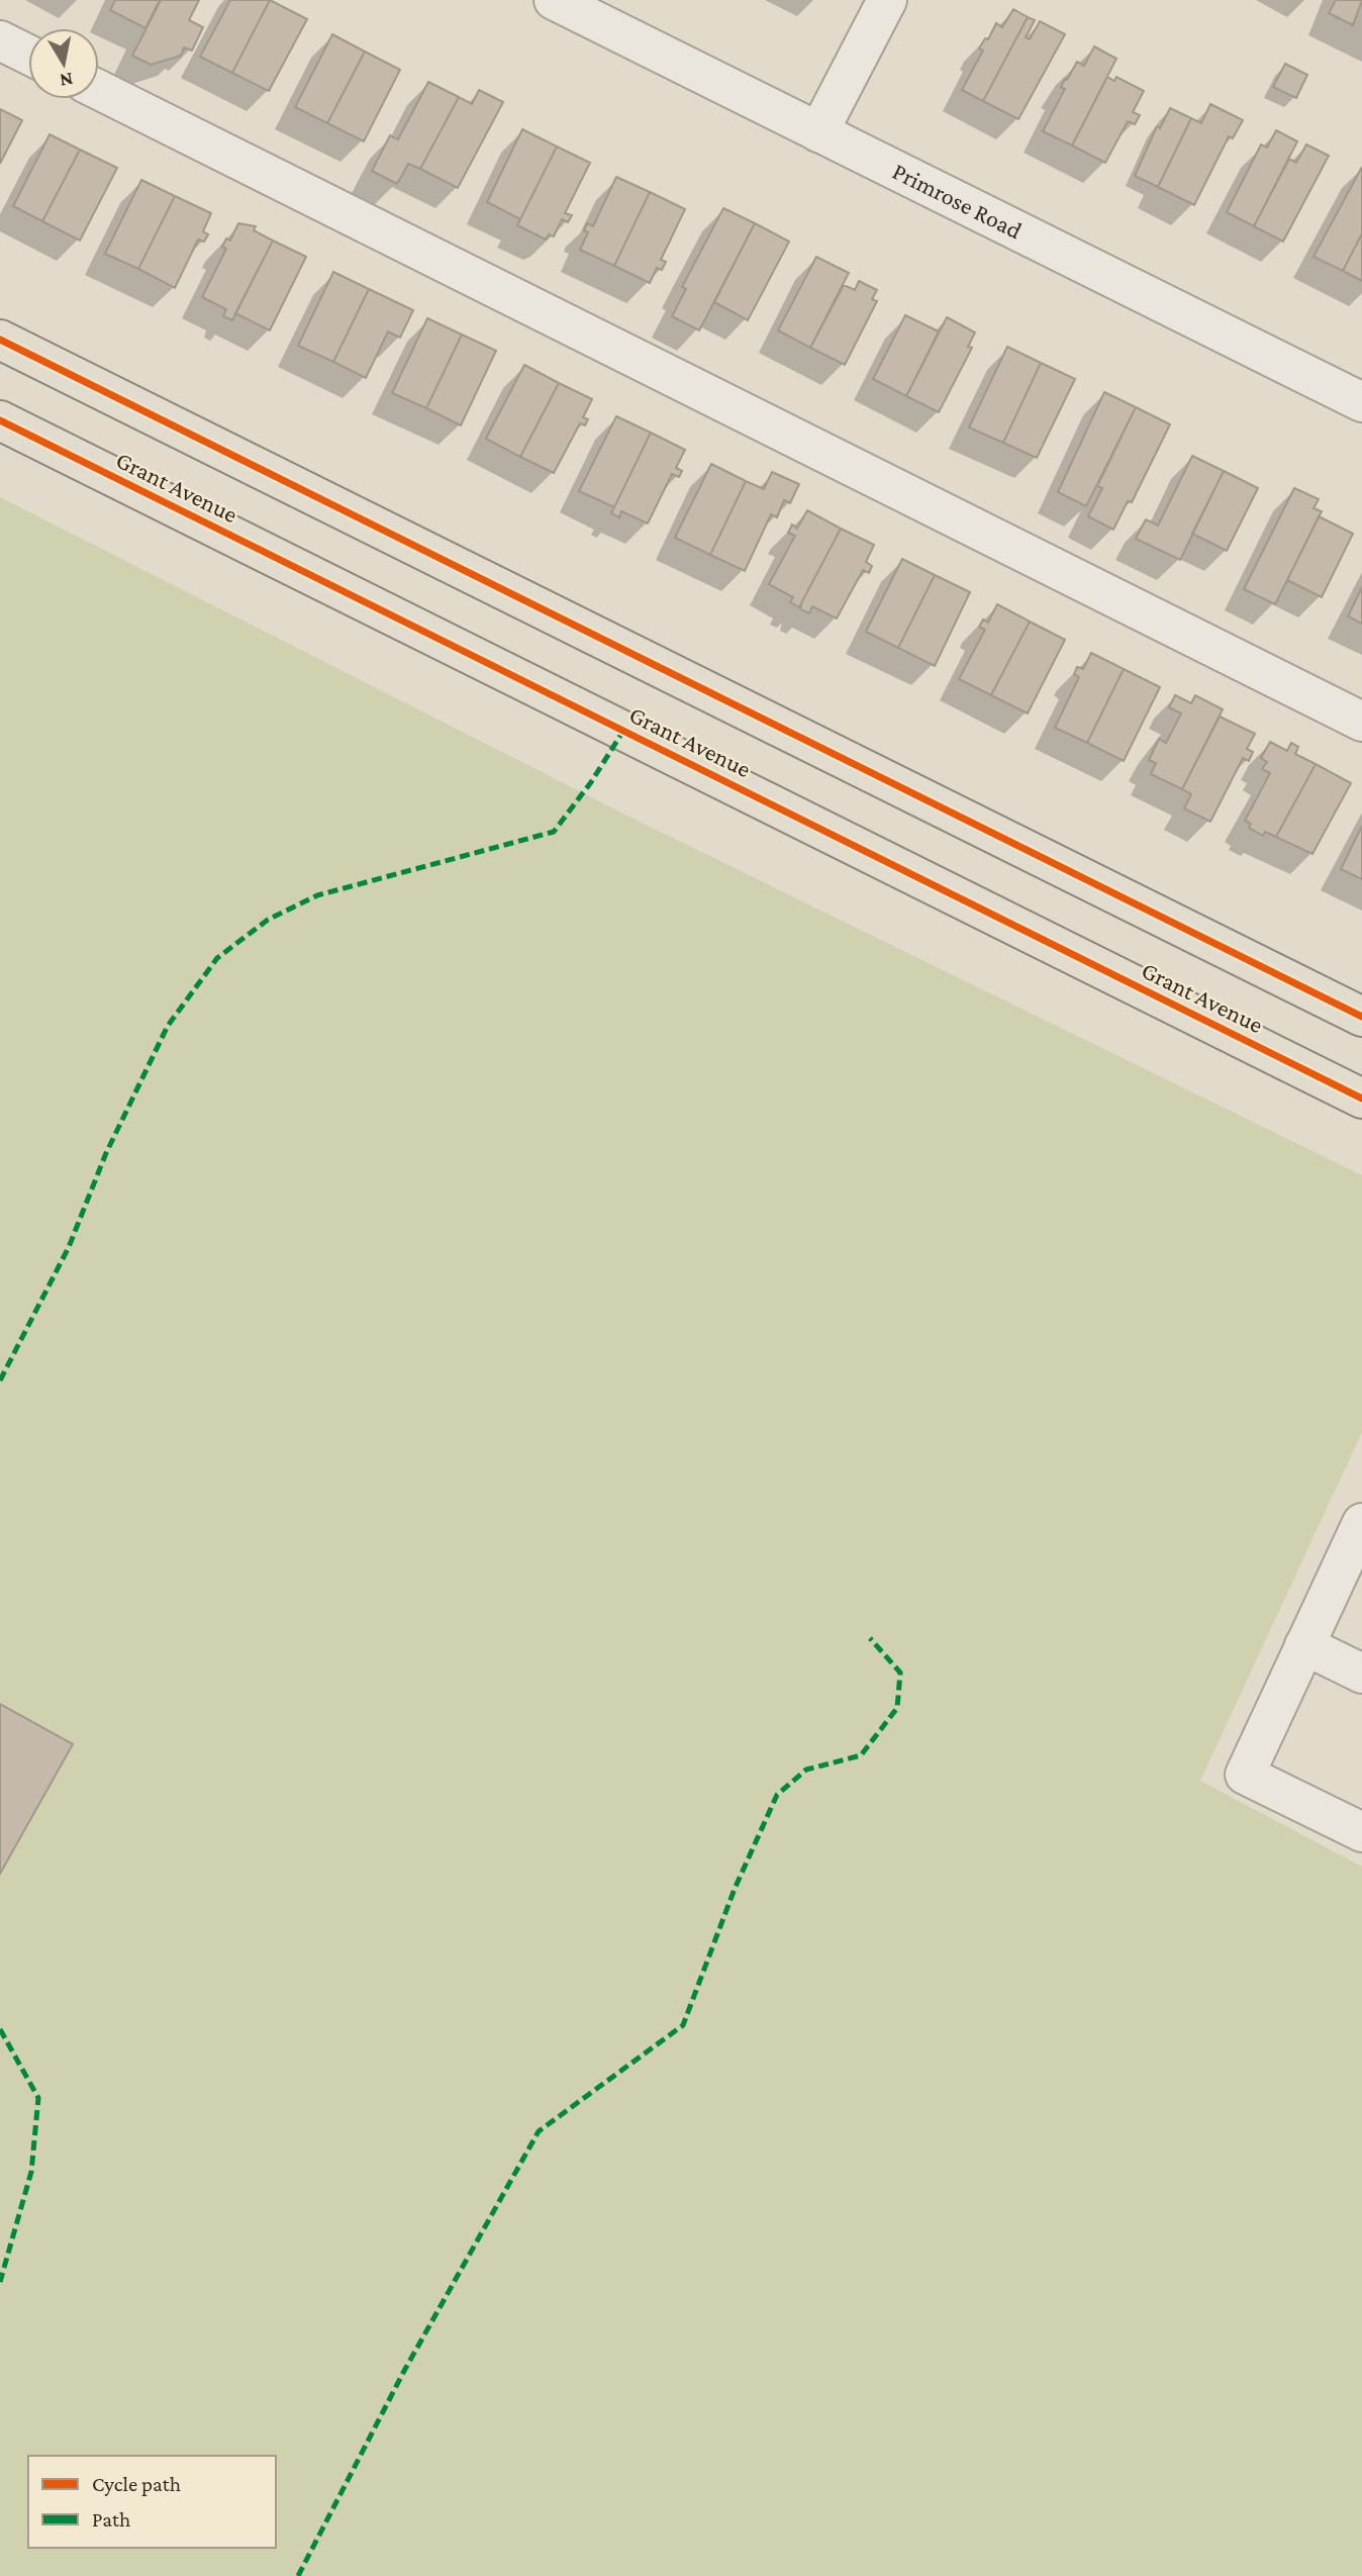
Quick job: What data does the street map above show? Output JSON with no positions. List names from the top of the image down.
{
  "streets": {
    "main road": ["Grant Avenue"],
    "street": ["Primrose Road"]
  },
  "legend": ["Cycle path", "Path"],
  "north": "bottom"
}
